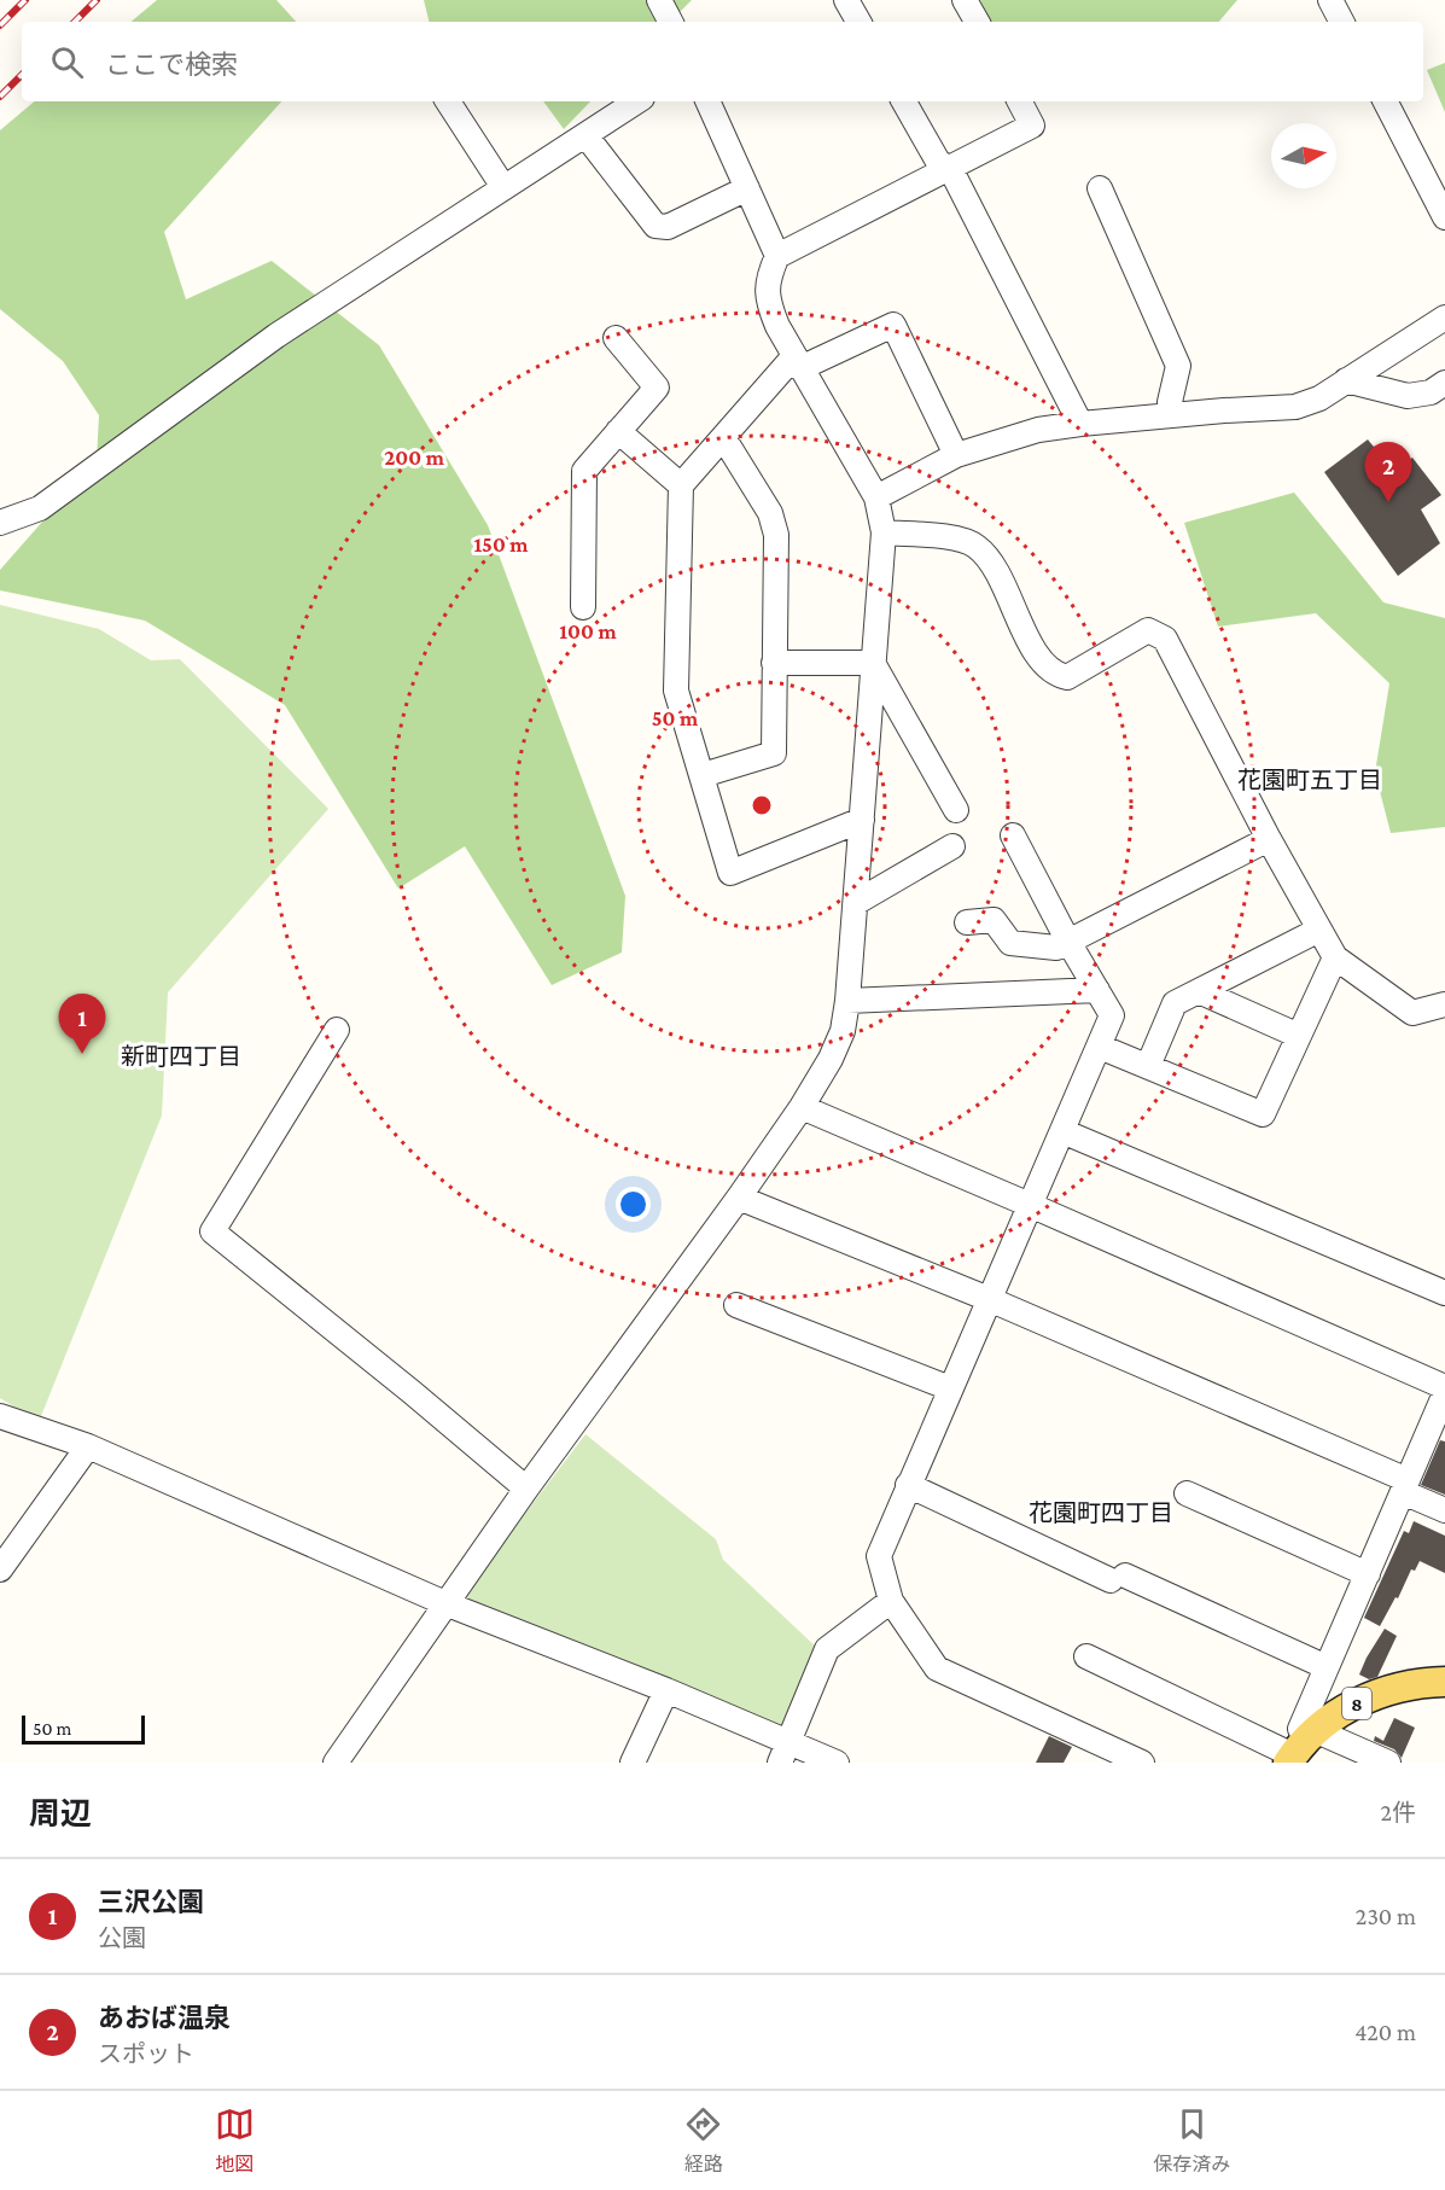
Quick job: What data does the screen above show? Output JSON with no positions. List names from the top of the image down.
{
  "streets": {
    "main road": ["8"]
  },
  "districts": ["花園町五丁目", "新町四丁目", "花園町四丁目"],
  "scale_bar": "50 m",
  "north": "right",
  "page": {
    "search": "ここで検索",
    "pins": ["2", "1"],
    "scale": "50 m",
    "heading": ["周辺", "2件"],
    "list": [
      {
        "mark": "1",
        "name": "三沢公園",
        "note": "公園",
        "value": "230 m"
      },
      {
        "mark": "2",
        "name": "あおば温泉",
        "note": "スポット",
        "value": "420 m"
      }
    ],
    "nav": ["地図", "経路", "保存済み"]
  },
  "rings": [
    "200 m",
    "150 m",
    "100 m",
    "50 m"
  ]
}
